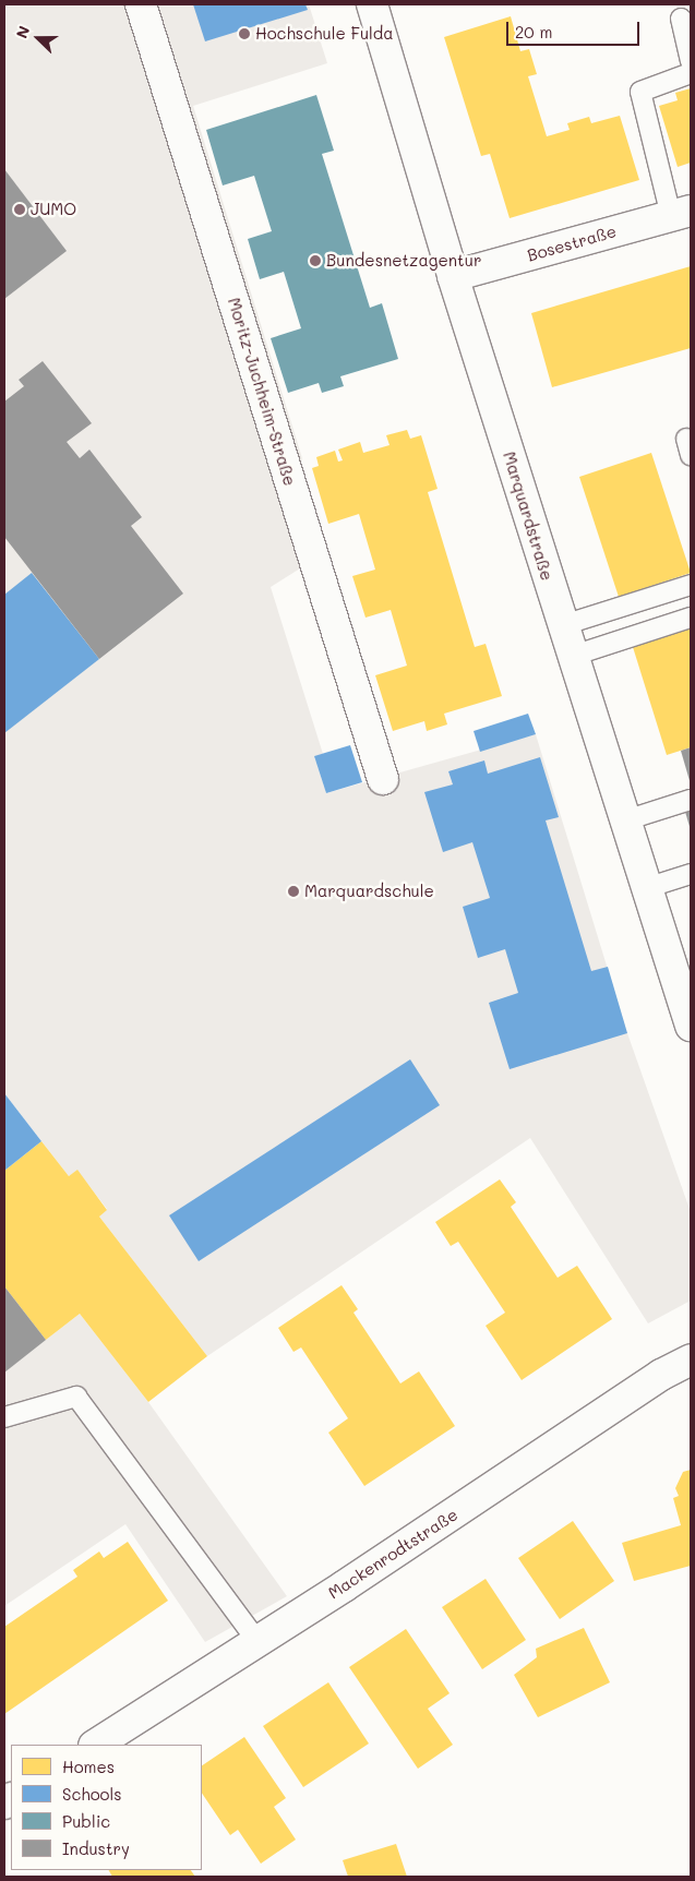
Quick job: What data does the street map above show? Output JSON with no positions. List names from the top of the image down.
{
  "streets": {
    "street": [
      "Bosestraße",
      "Moritz-Juchheim-Straße",
      "Marquardstraße",
      "Mackenrodtstraße"
    ]
  },
  "crossings": [
    ["Bosestraße", "Marquardstraße"]
  ],
  "places": [
    "Hochschule Fulda",
    "JUMO",
    "Bundesnetzagentur",
    "Marquardschule"
  ],
  "legend": [
    "Homes",
    "Schools",
    "Public",
    "Industry"
  ],
  "scale_bar": "20 m",
  "north": "left"
}
